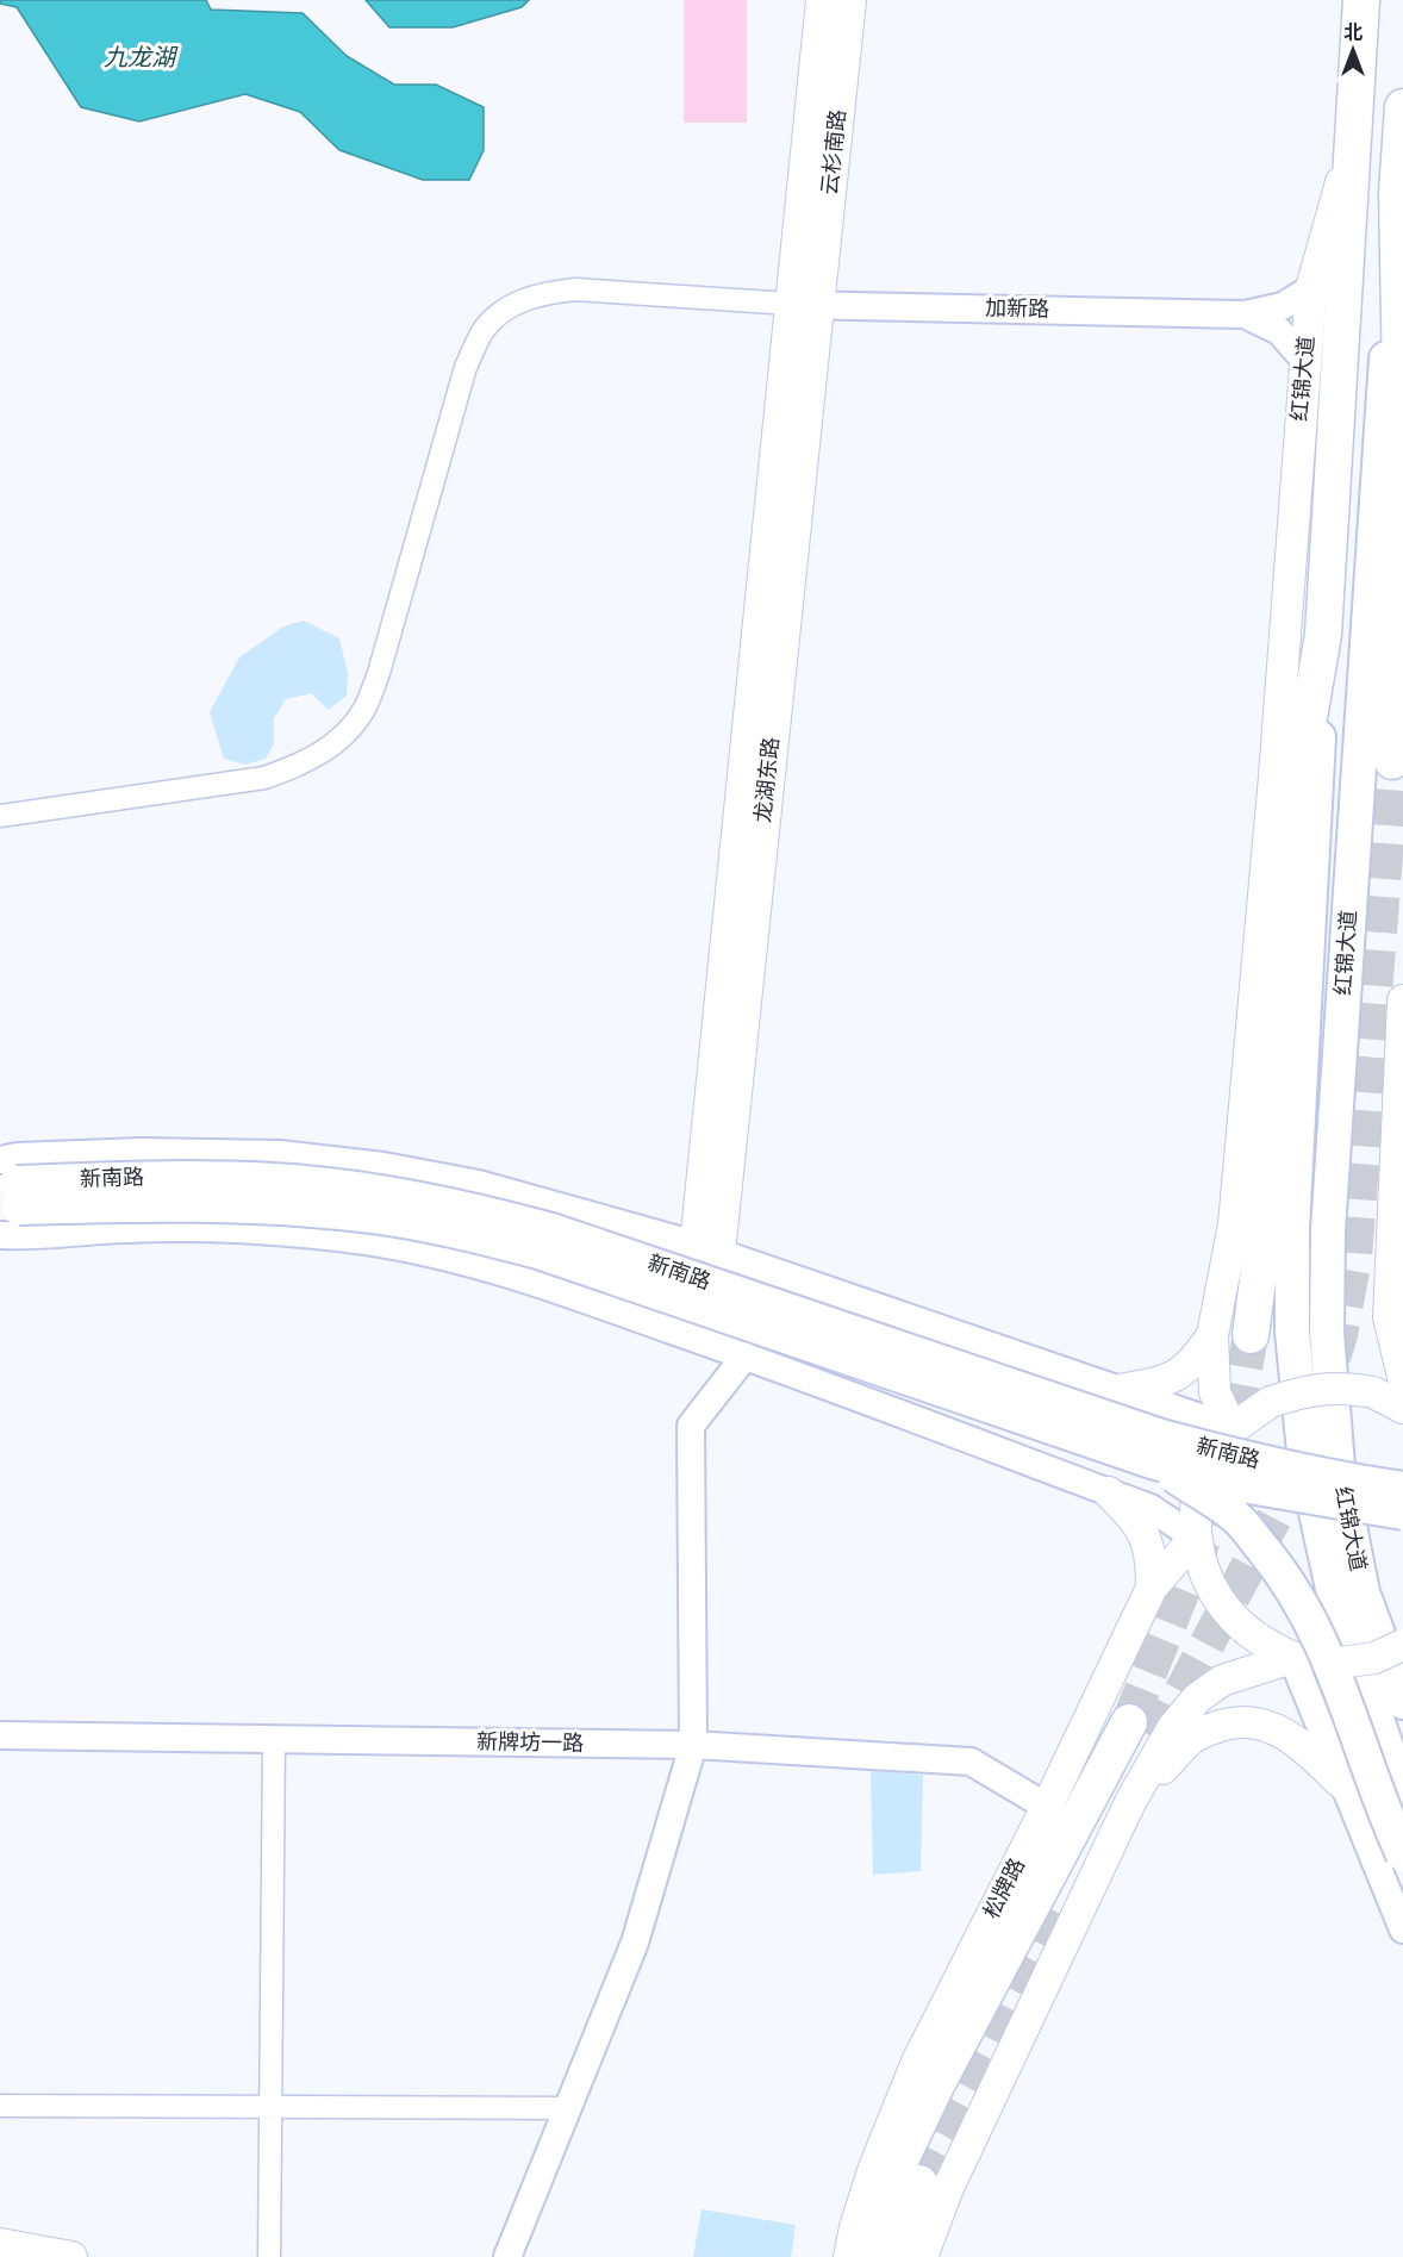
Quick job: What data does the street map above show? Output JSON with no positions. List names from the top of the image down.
{
  "streets": {
    "highway": ["红锦大道", "松牌路"],
    "main road": ["云杉南路", "龙湖东路", "新南路"],
    "street": ["加新路", "新牌坊一路"]
  },
  "crossings": [
    ["云杉南路", "加新路"],
    ["云杉南路", "龙湖东路"],
    ["加新路", "龙湖东路"],
    ["红锦大道", "新南路"],
    ["龙湖东路", "新南路"],
    ["新牌坊一路", "松牌路"]
  ],
  "water": ["九龙湖"],
  "north": "top"
}
